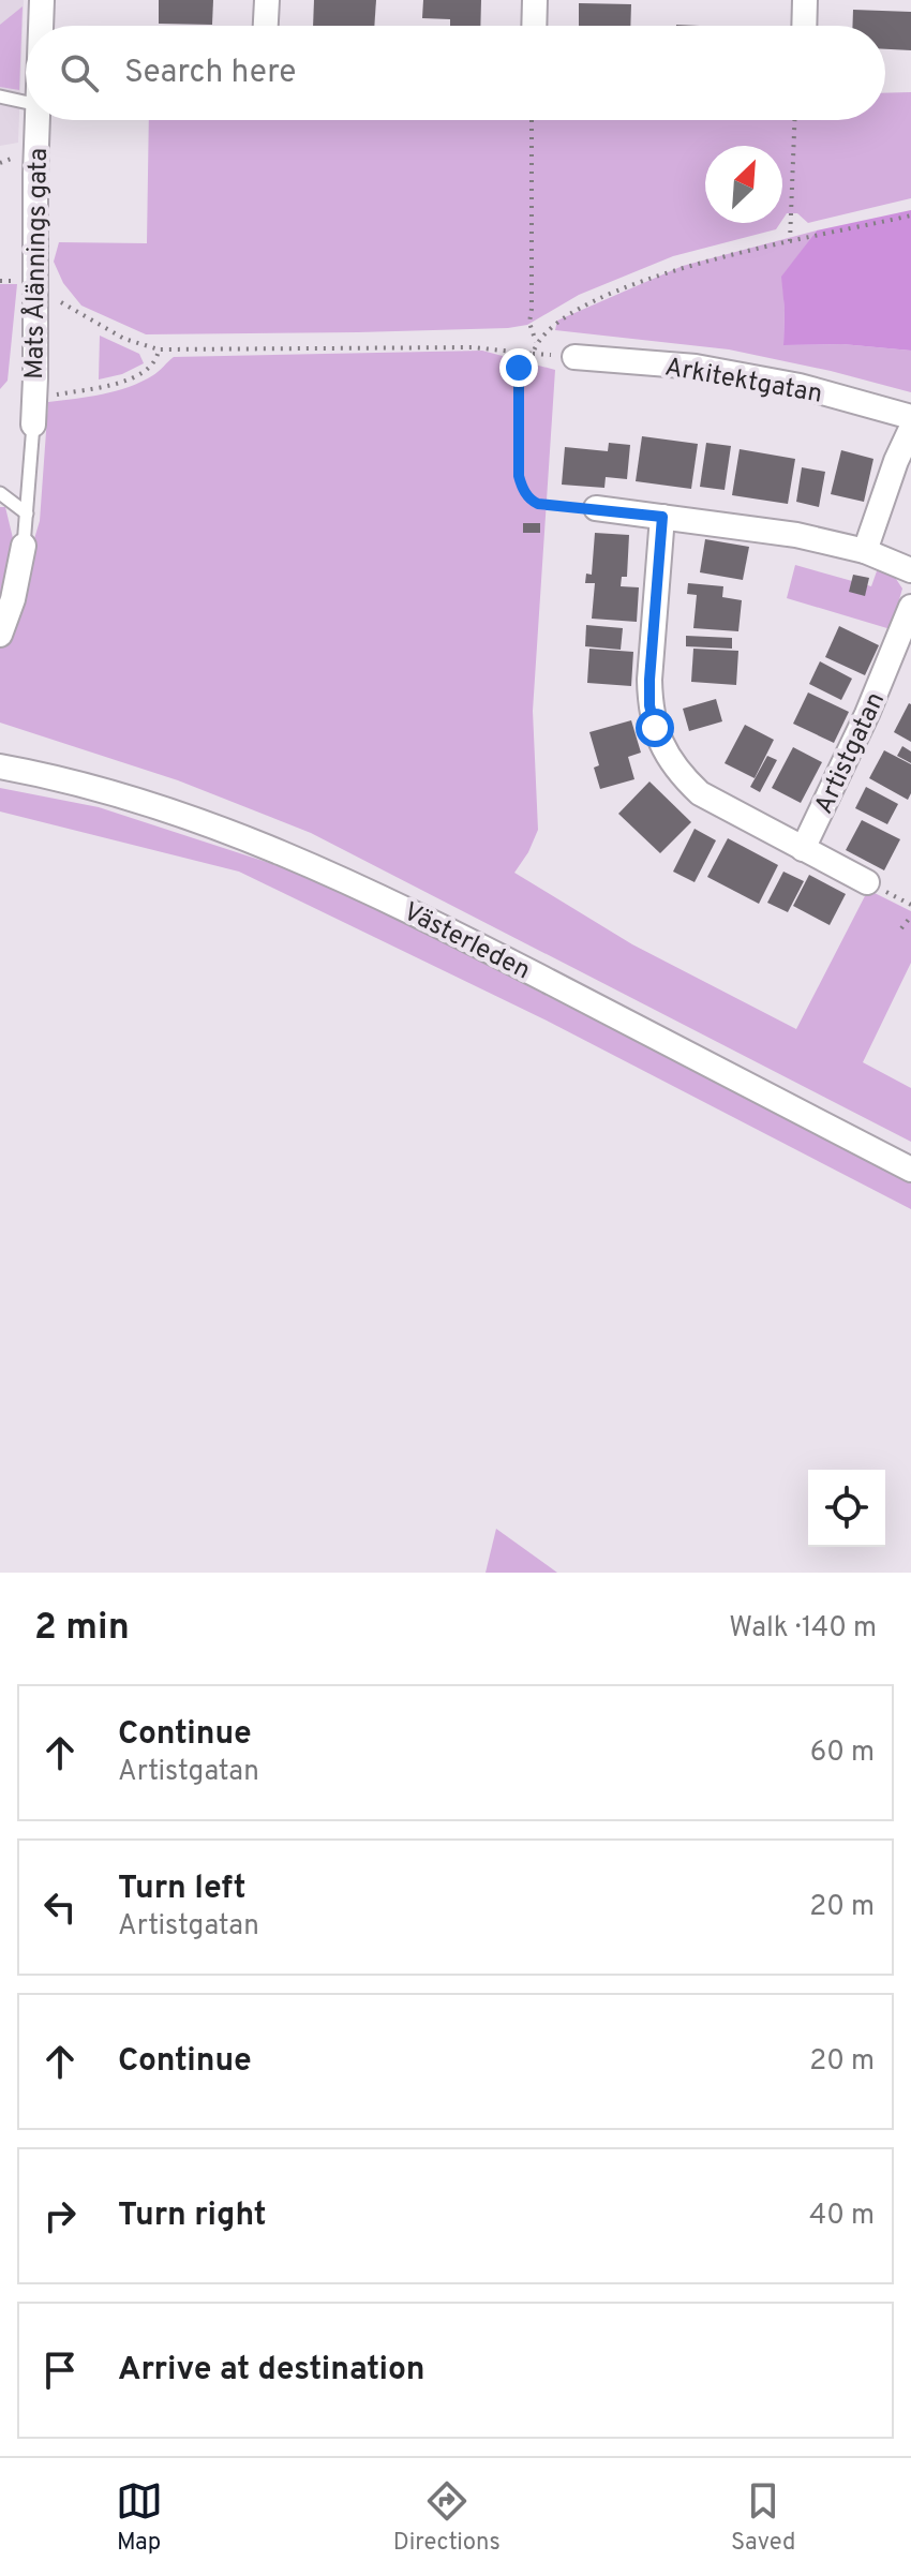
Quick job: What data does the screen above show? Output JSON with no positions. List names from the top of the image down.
{
  "streets": {
    "street": [
      "Mats Ålännings gata",
      "Arkitektgatan",
      "Artistgatan",
      "Västerleden"
    ]
  },
  "north": "top right",
  "page": {
    "search": "Search here",
    "heading": ["2 min", "Walk · 140 m"],
    "list": [
      ["Continue", "Artistgatan", "60 m"],
      ["Turn left", "Artistgatan", "20 m"],
      ["Continue", "20 m"],
      ["Turn right", "40 m"],
      "Arrive at destination"
    ],
    "nav": ["Map", "Directions", "Saved"]
  }
}
